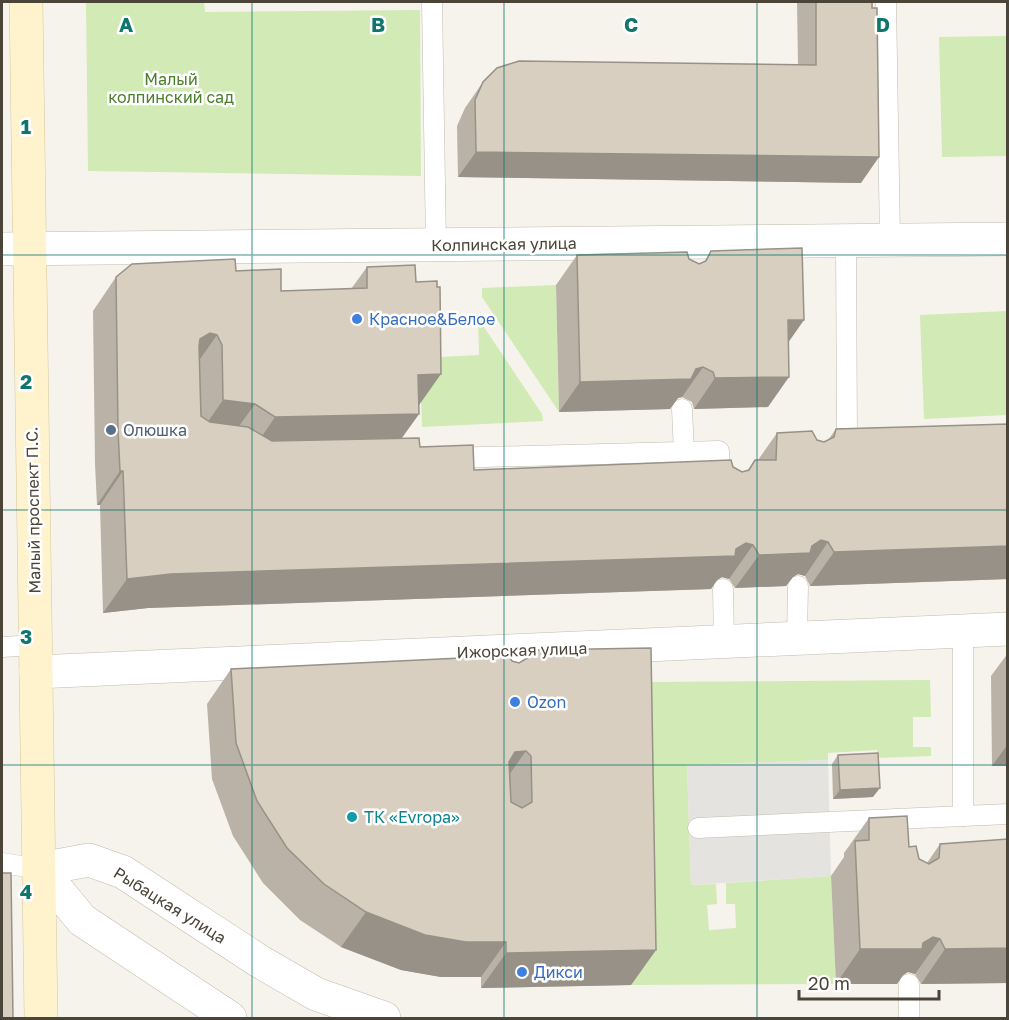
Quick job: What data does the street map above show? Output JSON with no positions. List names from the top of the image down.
{
  "streets": {
    "street": [
      "Колпинская улица",
      "Малый проспект П.С.",
      "Ижорская улица",
      "Рыбацкая улица"
    ]
  },
  "crossings": [
    ["Колпинская улица", "Малый проспект П.С."],
    ["Малый проспект П.С.", "Ижорская улица"],
    ["Малый проспект П.С.", "Рыбацкая улица"]
  ],
  "parks": ["Малый колпинский сад"],
  "places": [
    "Красное&Белое",
    "Олюшка",
    "Ozon",
    "ТК «Evropa»",
    "Дикси"
  ],
  "scale_bar": "20 m",
  "grid": {
    "columns": [
      "A",
      "B",
      "C",
      "D"
    ],
    "rows": [
      "1",
      "2",
      "3",
      "4"
    ]
  }
}
